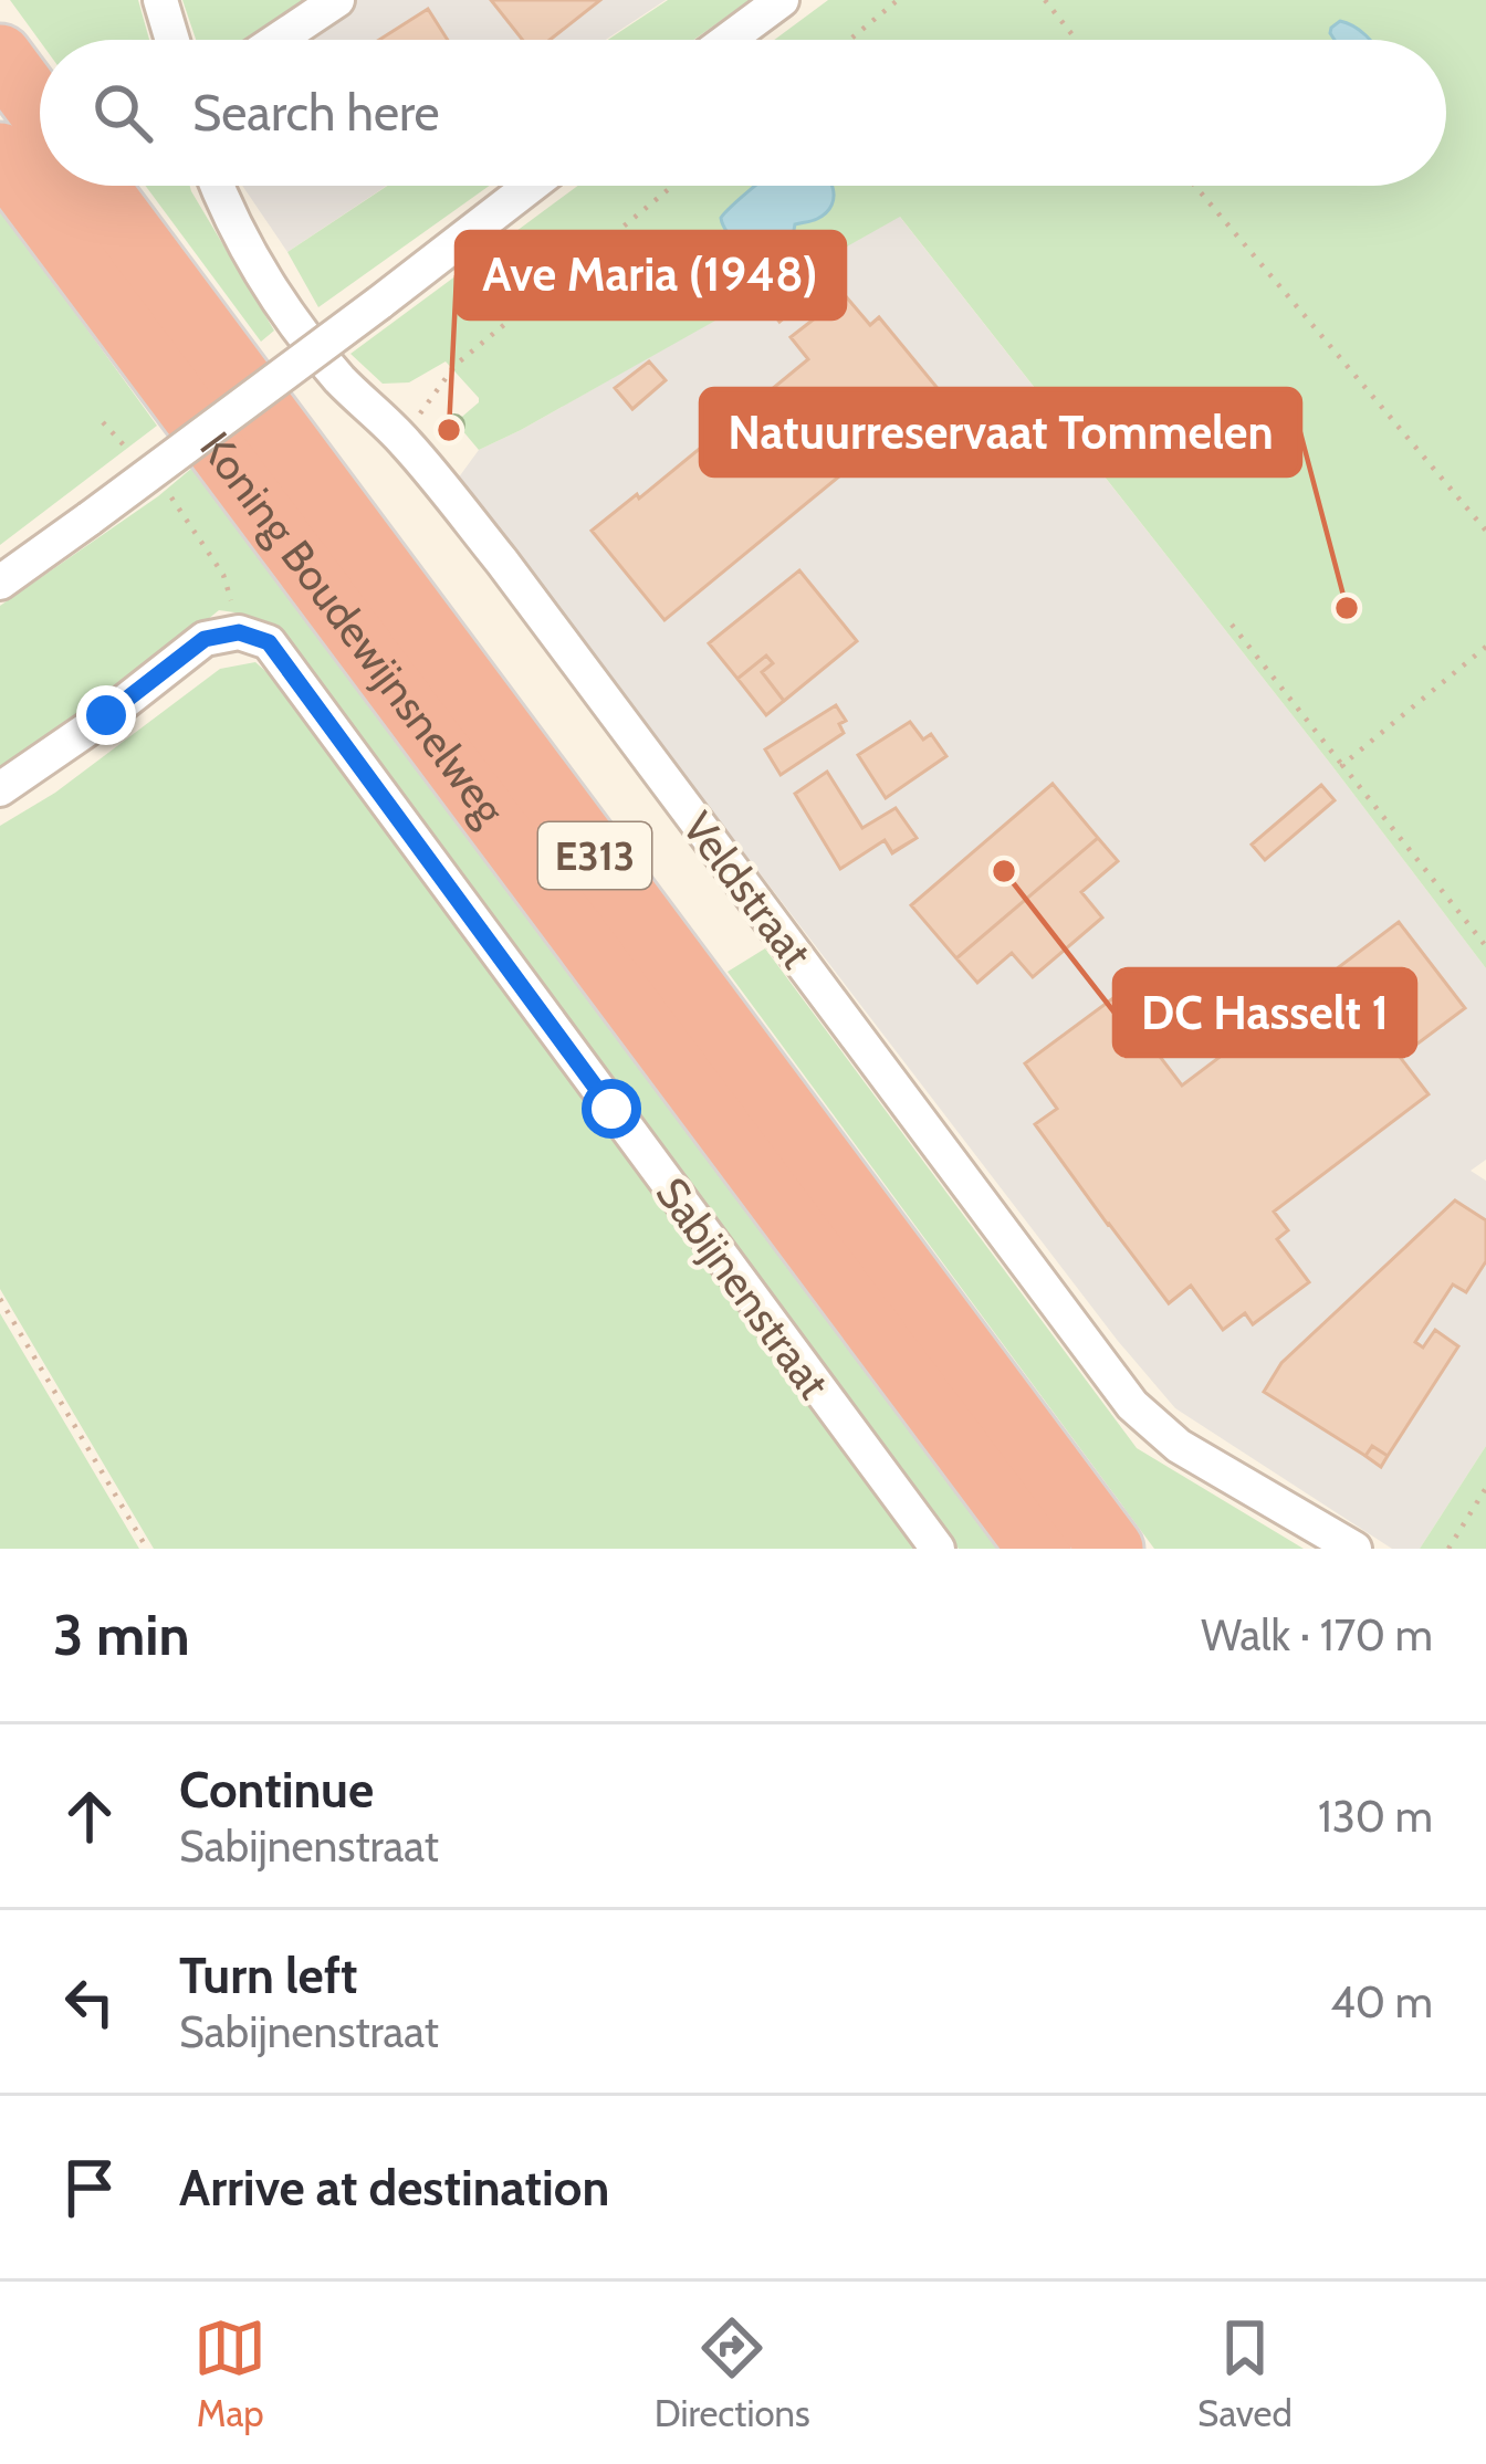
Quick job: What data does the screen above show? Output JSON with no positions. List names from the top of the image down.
{
  "streets": {
    "highway": ["Koning Boudewijnsnelweg", "E313"],
    "street": ["Veldstraat", "Sabijnenstraat"]
  },
  "places": ["Ave Maria (1948)", "Natuurreservaat Tommelen", "DC Hasselt 1"],
  "page": {
    "search": "Search here",
    "heading": ["3 min", "Walk · 170 m"],
    "list": [
      ["Continue", "Sabijnenstraat", "130 m"],
      ["Turn left", "Sabijnenstraat", "40 m"],
      "Arrive at destination"
    ],
    "nav": ["Map", "Directions", "Saved"]
  }
}
